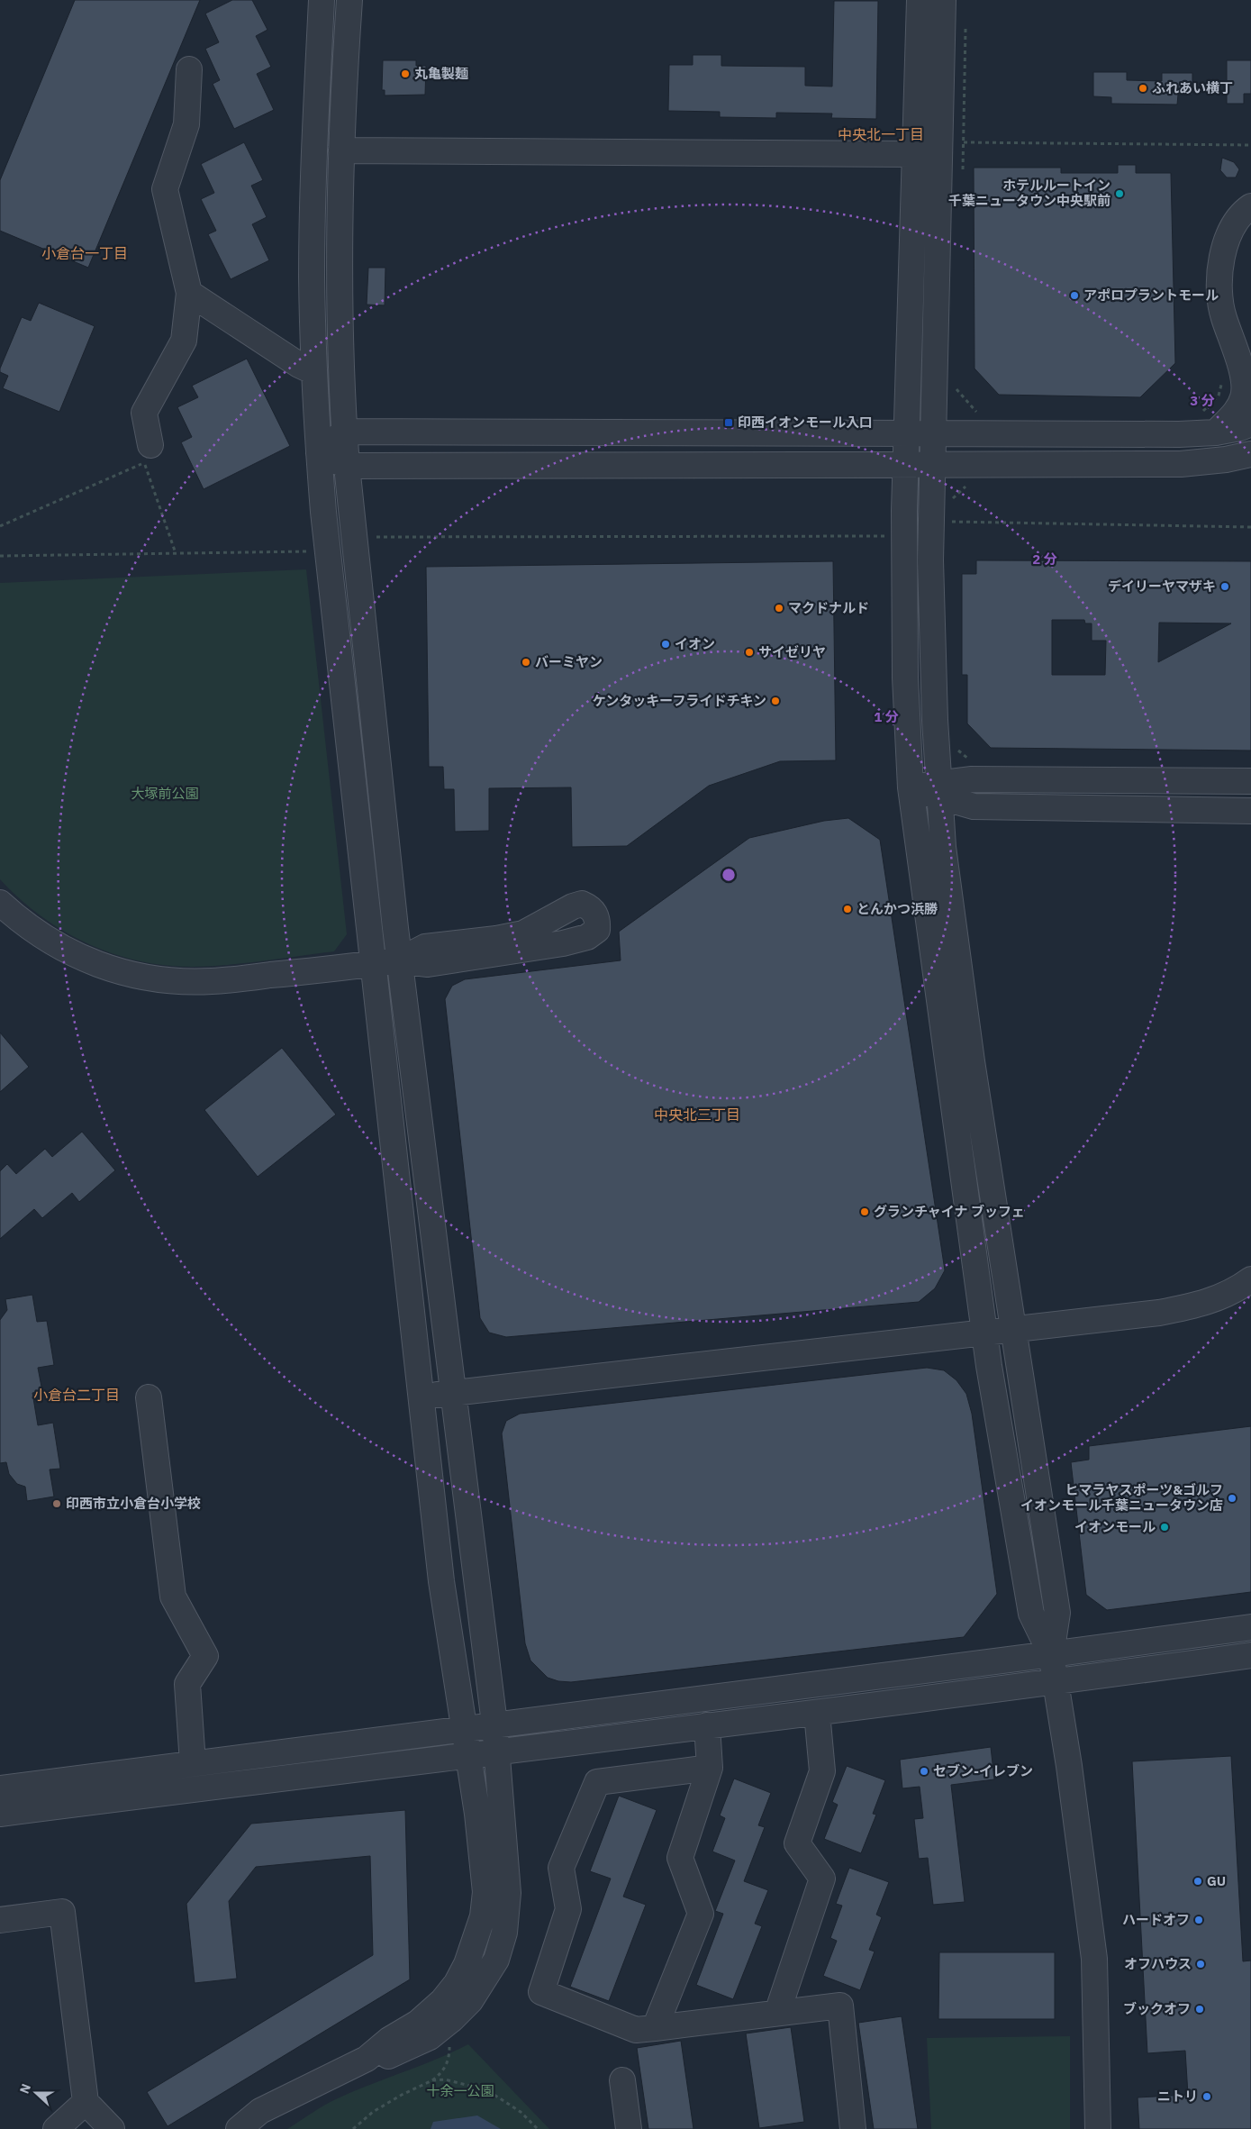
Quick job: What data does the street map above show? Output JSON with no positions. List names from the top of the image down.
{
  "districts": [
    "中央北一丁目",
    "小倉台一丁目",
    "中央北三丁目",
    "小倉台二丁目"
  ],
  "parks": ["大塚前公園", "十余一公園"],
  "places": {
    "other": [
      "丸亀製麺",
      "ふれあい横丁",
      "ホテルルートイン 千葉ニュータウン中央駅前",
      "アポロプラントモール",
      "デイリーヤマザキ",
      "マクドナルド",
      "イオン",
      "サイゼリヤ",
      "バーミヤン",
      "ケンタッキーフライドチキン",
      "とんかつ浜勝",
      "グランチャイナ ブッフェ",
      "ヒマラヤスポーツ&ゴルフ イオンモール千葉ニュータウン店",
      "印西市立小倉台小学校",
      "イオンモール",
      "セブン-イレブン",
      "GU",
      "ハードオフ",
      "オフハウス",
      "ブックオフ",
      "ニトリ"
    ],
    "transit": ["印西イオンモール入口"]
  },
  "north": "left",
  "rings": ["3 分", "2 分", "1 分"]
}
